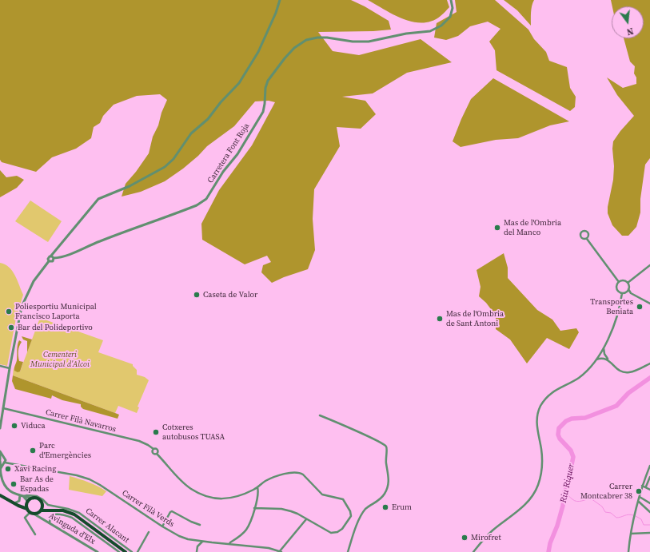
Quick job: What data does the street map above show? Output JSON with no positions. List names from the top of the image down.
{
  "streets": {
    "main road": ["Carrer Alacant"],
    "street": [
      "Carretera Font Roja",
      "Carrer Filà Navarros",
      "Carrer Filà Verds",
      "Avinguda d'Elx"
    ]
  },
  "crossings": [
    ["Carretera Font Roja", "Carrer Filà Navarros"],
    ["Carrer Alacant", "Avinguda d'Elx"]
  ],
  "water": ["Riu Riquer"],
  "parks": ["Cementeri Municipal d'Alcoi"],
  "places": [
    "Mas de l'Ombria del Manco",
    "Caseta de Valor",
    "Transportes Beniata",
    "Poliesportiu Municipal Francisco Laporta",
    "Mas de l'Ombria de Sant Antoni",
    "Bar del Polideportivo",
    "Viduca",
    "Cotxeres autobusos TUASA",
    "Parc d'Emergències",
    "Xavi Racing",
    "Bar As de Espadas",
    "Carrer Montcabrer 38",
    "Erum",
    "Mirofret"
  ],
  "north": "bottom"
}
